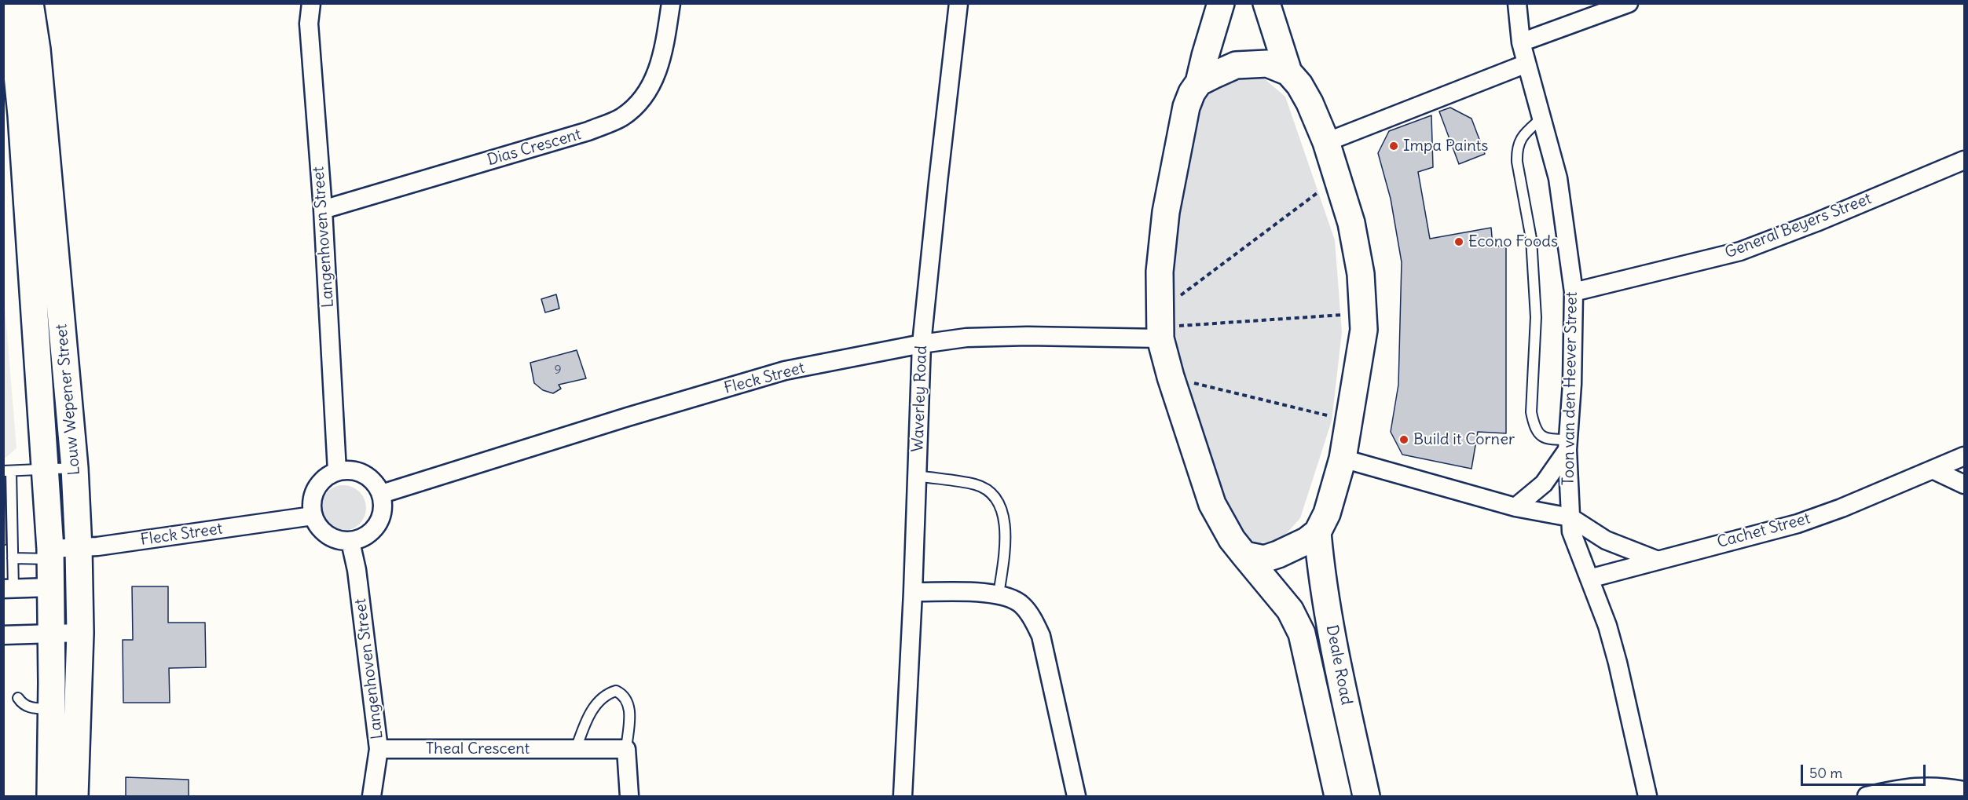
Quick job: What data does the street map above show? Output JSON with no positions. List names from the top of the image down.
{
  "streets": {
    "street": [
      "Dias Crescent",
      "General Beyers Street",
      "Langenhoven Street",
      "Fleck Street",
      "Toon van den Heever Street",
      "Waverley Road",
      "Louw Wepener Street",
      "Cachet Street",
      "Deale Road",
      "Theal Crescent"
    ]
  },
  "crossings": [
    ["Dias Crescent", "Langenhoven Street"],
    ["General Beyers Street", "Toon van den Heever Street"],
    ["Langenhoven Street", "Fleck Street"],
    ["Langenhoven Street", "Theal Crescent"],
    ["Fleck Street", "Waverley Road"],
    ["Fleck Street", "Louw Wepener Street"],
    ["Fleck Street", "Deale Road"],
    ["Toon van den Heever Street", "Cachet Street"]
  ],
  "places": ["Impa Paints", "Econo Foods", "Build it Corner"],
  "house_numbers": ["9"],
  "scale_bar": "50 m"
}
